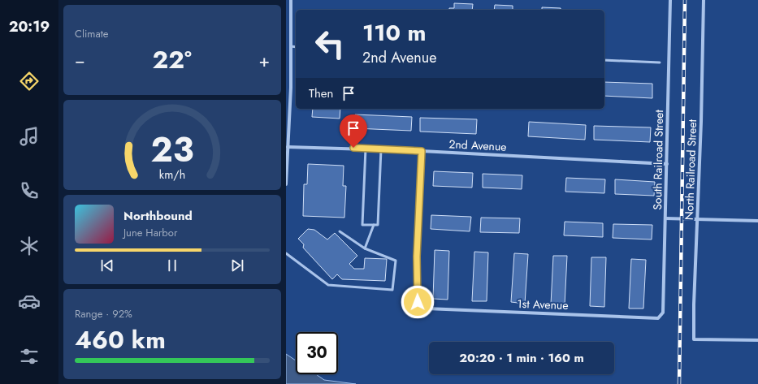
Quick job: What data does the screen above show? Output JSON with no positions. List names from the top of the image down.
{
  "streets": {
    "street": [
      "2nd Avenue",
      "South Railroad Street",
      "North Railroad Street",
      "1st Avenue"
    ]
  },
  "crossings": [
    ["2nd Avenue", "South Railroad Street"],
    ["2nd Avenue", "1st Avenue"],
    ["South Railroad Street", "1st Avenue"]
  ],
  "page": {
    "tabs": "20:19",
    "tile": [
      "Climate",
      ["Range · 92%", "460 km"]
    ],
    "turn": ["110 m", "2nd Avenue"],
    "heat": ["−", "22°", "+"],
    "then": "Then",
    "song": ["Northbound", "June Harbor"],
    "limit": "30",
    "trip": "20:20 · 1 min · 160 m",
    "gauge": ["23", "km/h"]
  }
}
